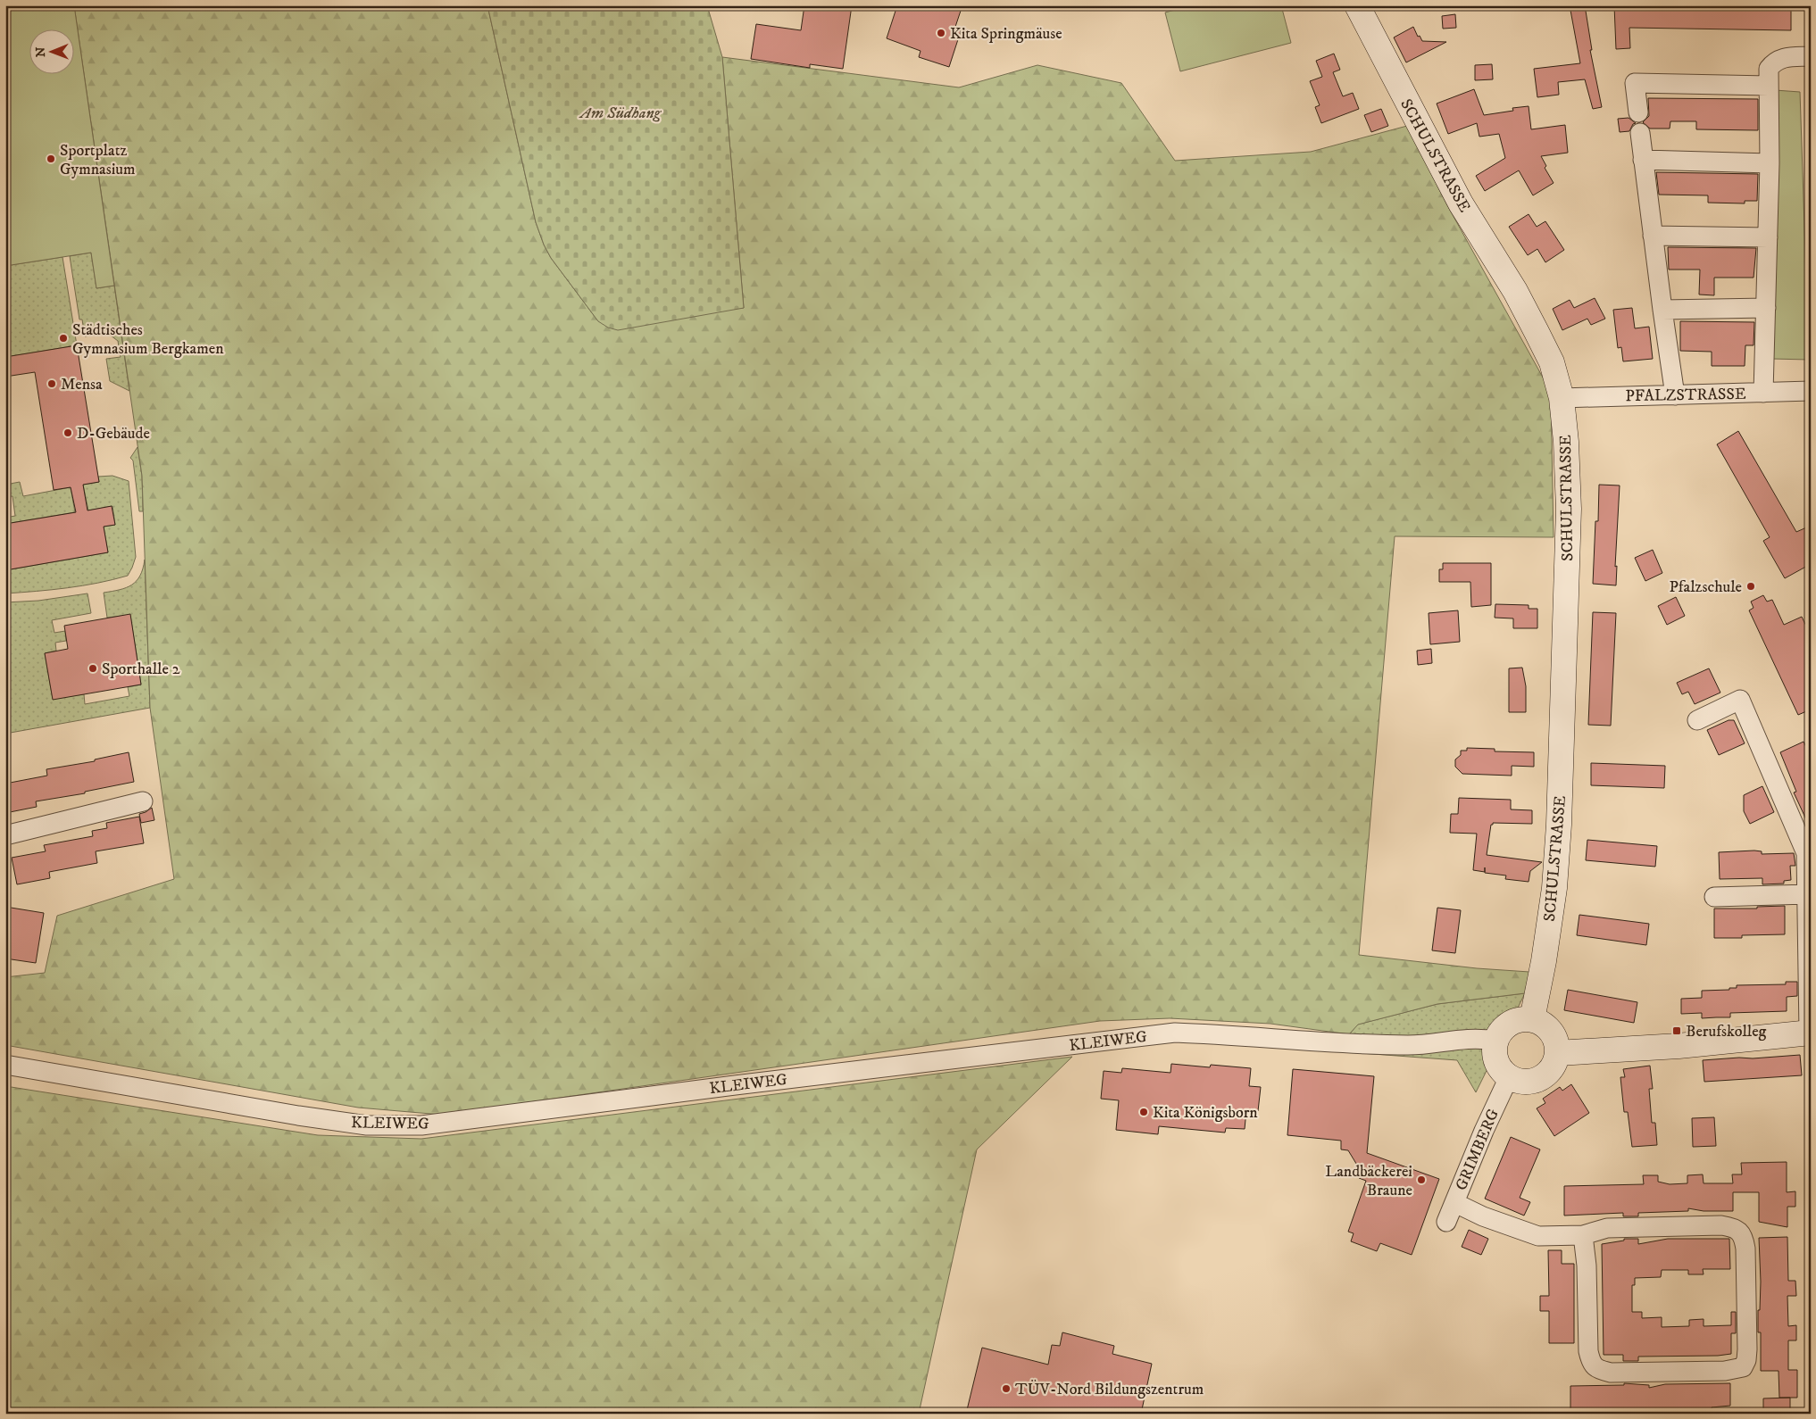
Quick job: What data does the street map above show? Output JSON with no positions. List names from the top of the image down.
{
  "streets": {
    "main road": ["SCHULSTRASSE"],
    "street": ["PFALZSTRASSE", "KLEIWEG", "GRIMBERG"]
  },
  "crossings": [
    ["SCHULSTRASSE", "PFALZSTRASSE"],
    ["SCHULSTRASSE", "KLEIWEG"],
    ["SCHULSTRASSE", "GRIMBERG"],
    ["KLEIWEG", "GRIMBERG"]
  ],
  "parks": ["Am Südhang"],
  "places": {
    "other": [
      "Kita Springmäuse",
      "Sportplatz Gymnasium",
      "Städtisches Gymnasium Bergkamen",
      "Mensa",
      "D-Gebäude",
      "Pfalzschule",
      "Sporthalle 2",
      "Kita Königsborn",
      "Landbäckerei Braune",
      "TÜV-Nord Bildungszentrum"
    ],
    "transit": ["Berufskolleg"]
  },
  "north": "left"
}
